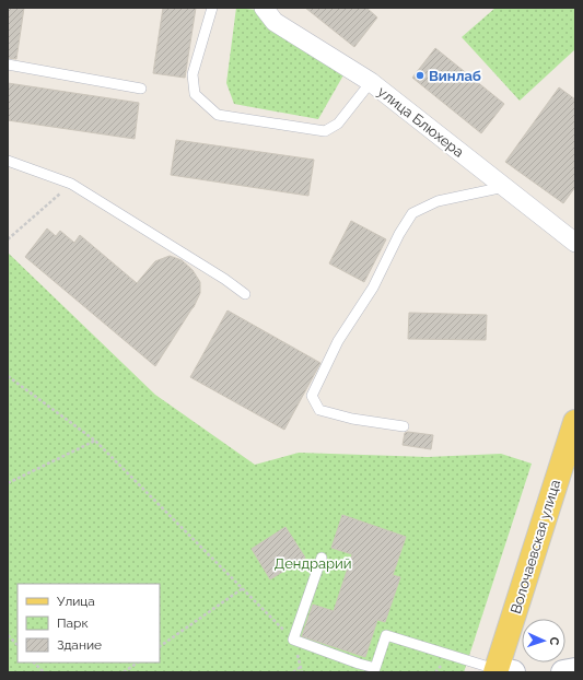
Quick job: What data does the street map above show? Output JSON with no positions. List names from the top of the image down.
{
  "streets": {
    "main road": ["Волочаевская улица"],
    "street": ["улица Блюхера"]
  },
  "parks": ["Дендрарий"],
  "places": ["Винлаб"],
  "legend": ["Улица", "Парк", "Здание"],
  "north": "right"
}
